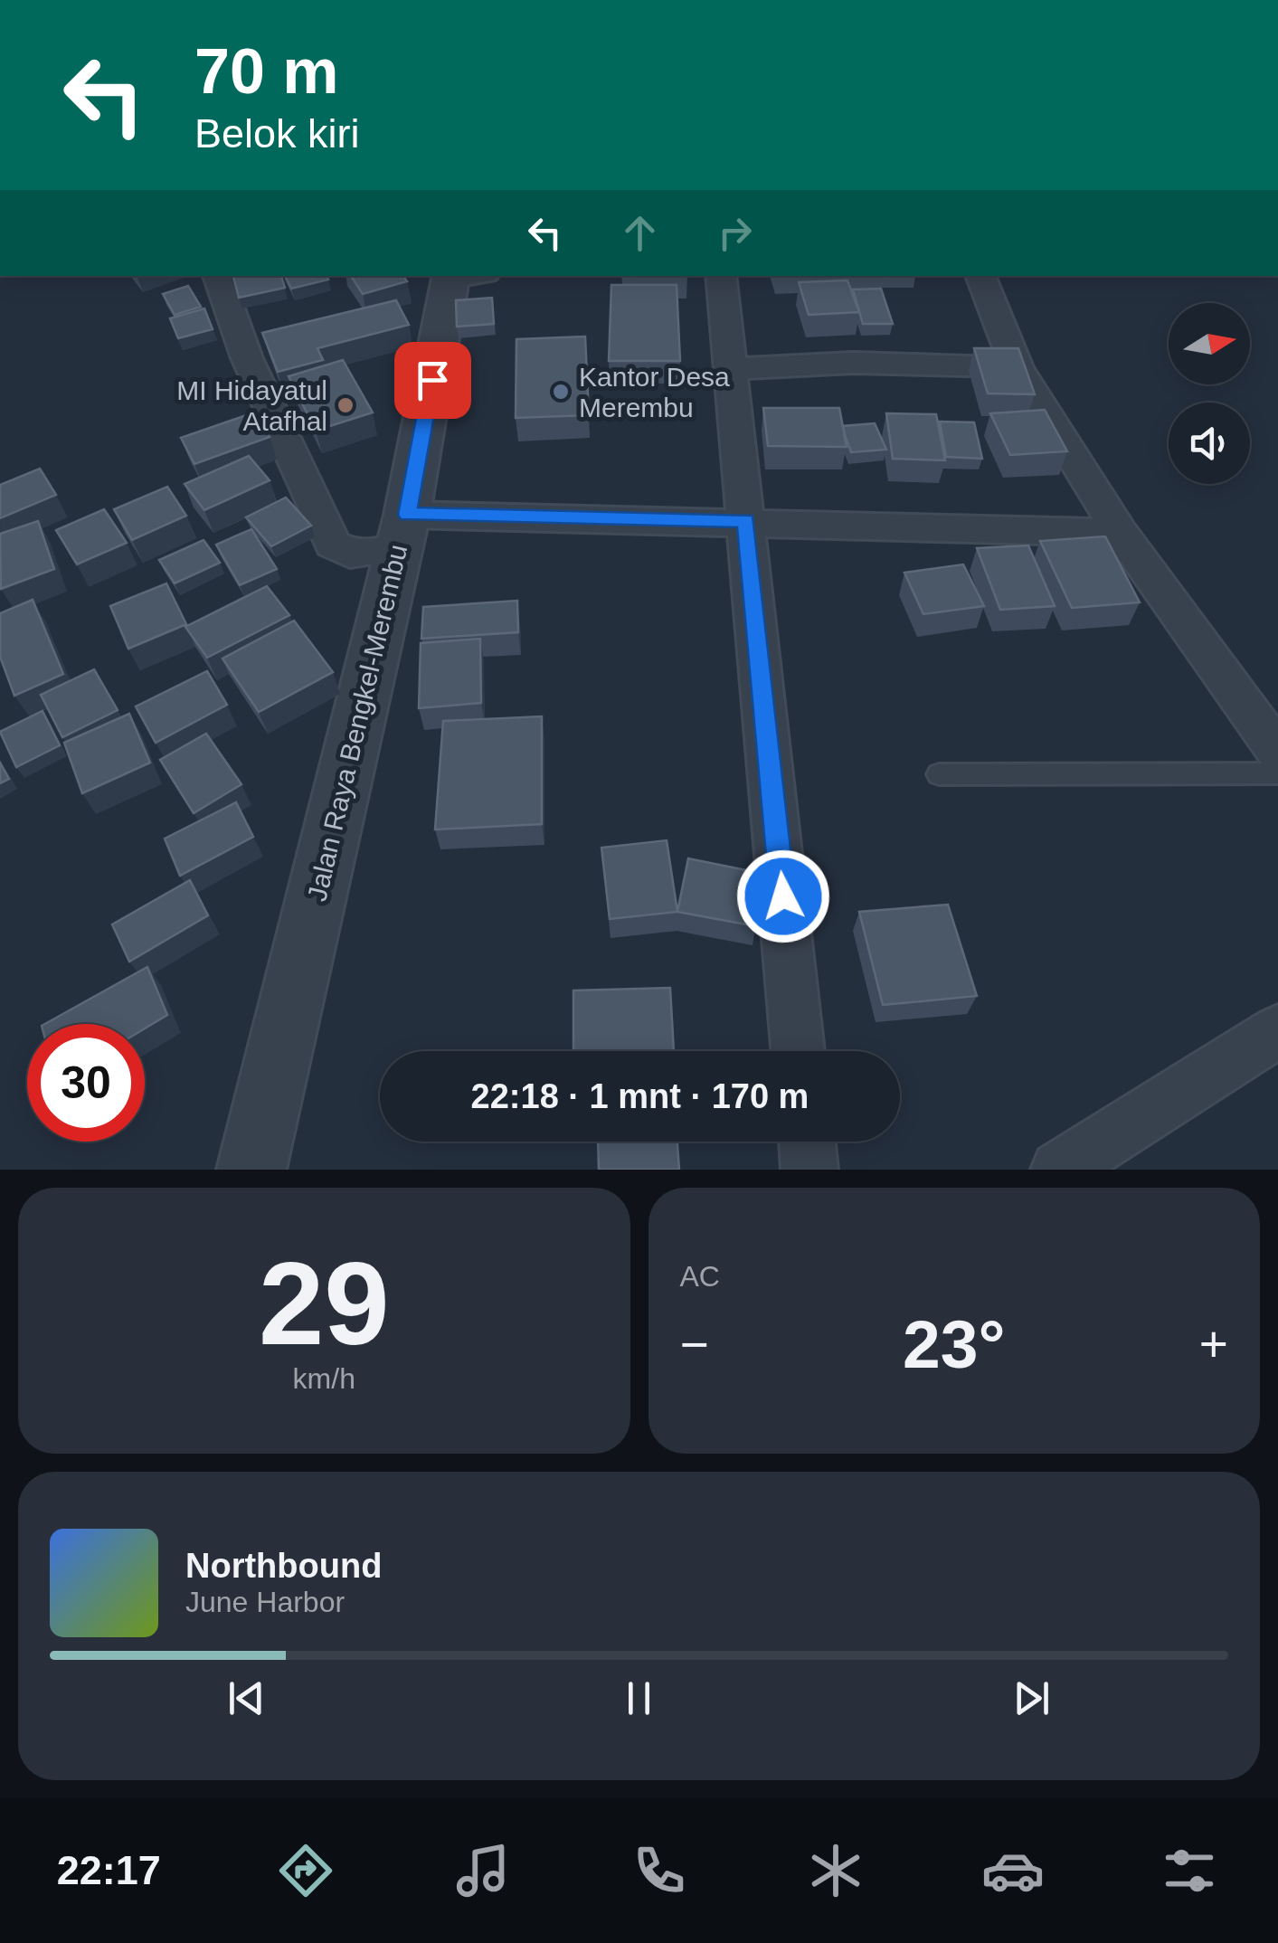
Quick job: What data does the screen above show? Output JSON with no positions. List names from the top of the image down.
{
  "streets": {
    "street": ["Jalan Raya Bengkel-Merembu"]
  },
  "places": ["Kantor Desa Merembu", "MI Hidayatul Atafhal"],
  "north": "right",
  "page": {
    "turn": ["70 m", "Belok kiri"],
    "limit": "30",
    "trip": "22:18 · 1 mnt · 170 m",
    "tile": [
      ["29", "km/h"],
      "AC"
    ],
    "heat": ["−", "23°", "+"],
    "song": ["Northbound", "June Harbor"],
    "tabs": "22:17"
  }
}
